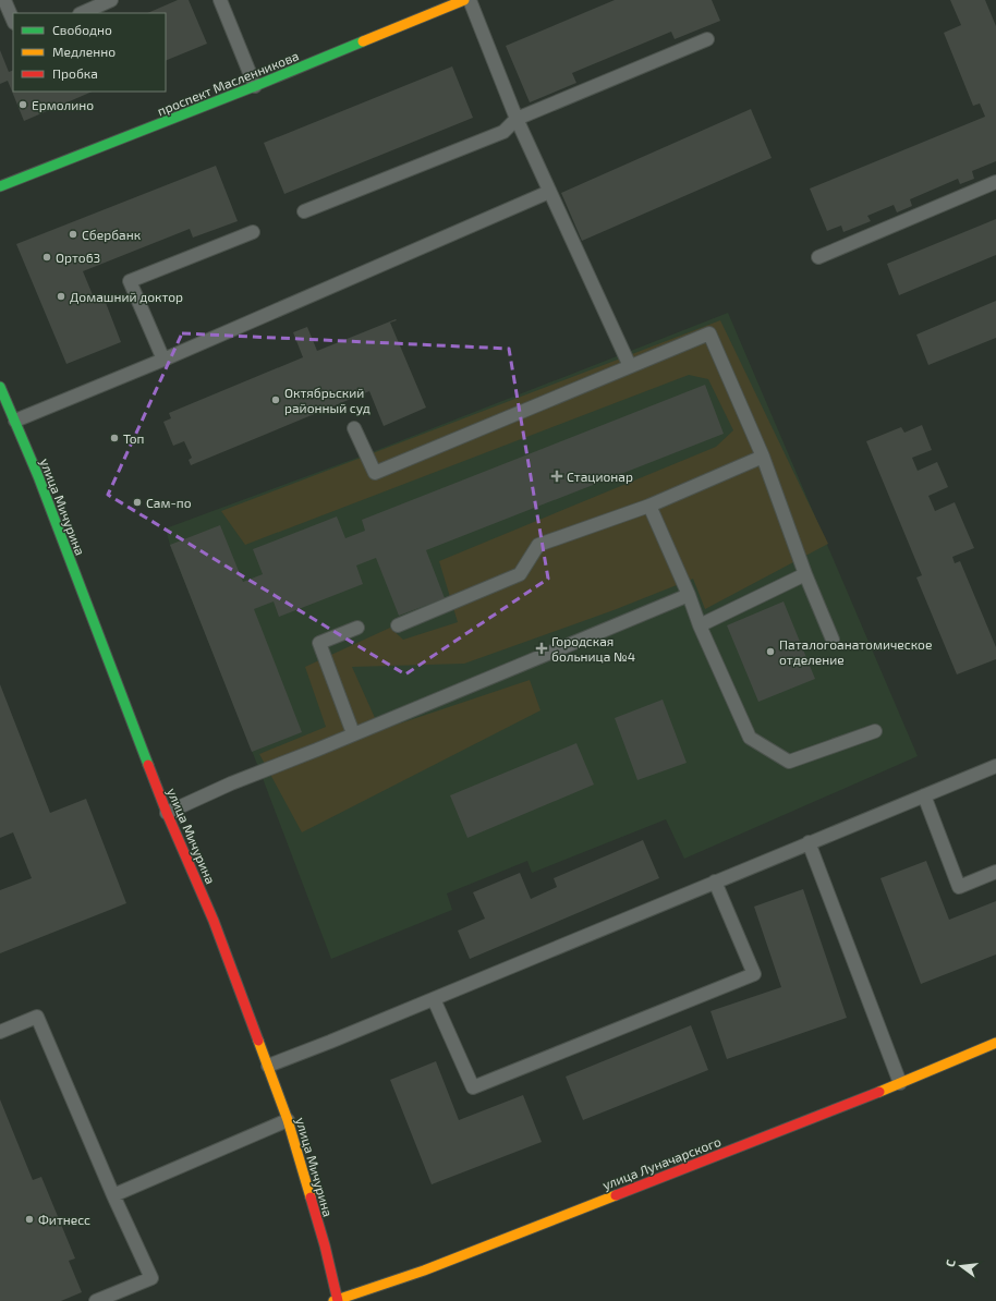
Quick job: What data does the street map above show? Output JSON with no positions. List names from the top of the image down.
{
  "streets": {
    "main road": ["проспект Масленникова", "улица Мичурина", "улица Луначарского"]
  },
  "crossings": [
    ["улица Мичурина", "улица Луначарского"]
  ],
  "places": {
    "other": [
      "Ермолино",
      "Сбербанк",
      "Орто63",
      "Домашний доктор",
      "Октябрьский районный суд",
      "Топ",
      "Сам-по",
      "Паталогоанатомическое отделение",
      "Фитнесс"
    ],
    "health": ["Стационар", "Городская больница №4"]
  },
  "legend": ["Свободно", "Медленно", "Пробка"],
  "north": "left"
}
